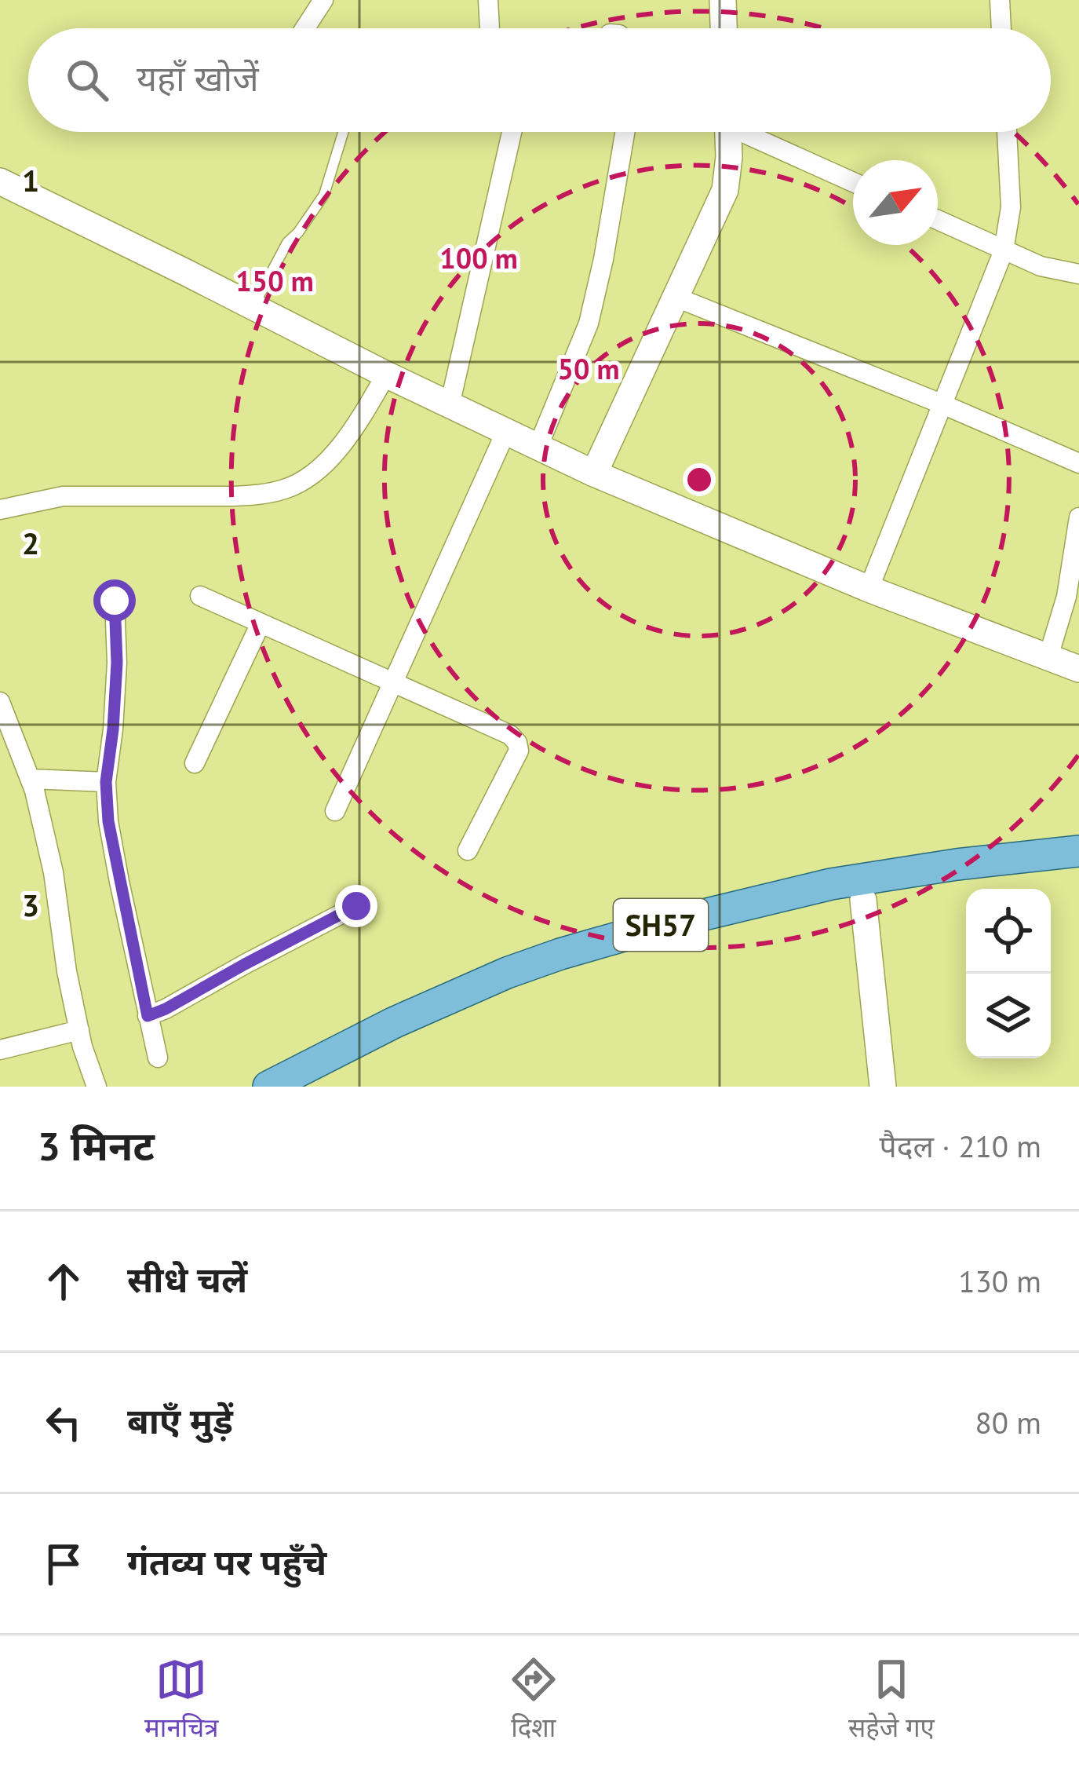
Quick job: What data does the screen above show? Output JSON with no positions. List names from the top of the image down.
{
  "streets": {
    "main road": ["SH57"]
  },
  "north": "top right",
  "page": {
    "search": "यहाँ खोजें",
    "heading": ["3 मिनट", "पैदल · 210 m"],
    "list": [
      ["सीधे चलें", "130 m"],
      ["बाएँ मुड़ें", "80 m"],
      "गंतव्य पर पहुँचे"
    ],
    "nav": ["मानचित्र", "दिशा", "सहेजे गए"]
  },
  "grid": {
    "rows": ["1", "2", "3"]
  },
  "rings": ["100 m", "150 m", "50 m"]
}
